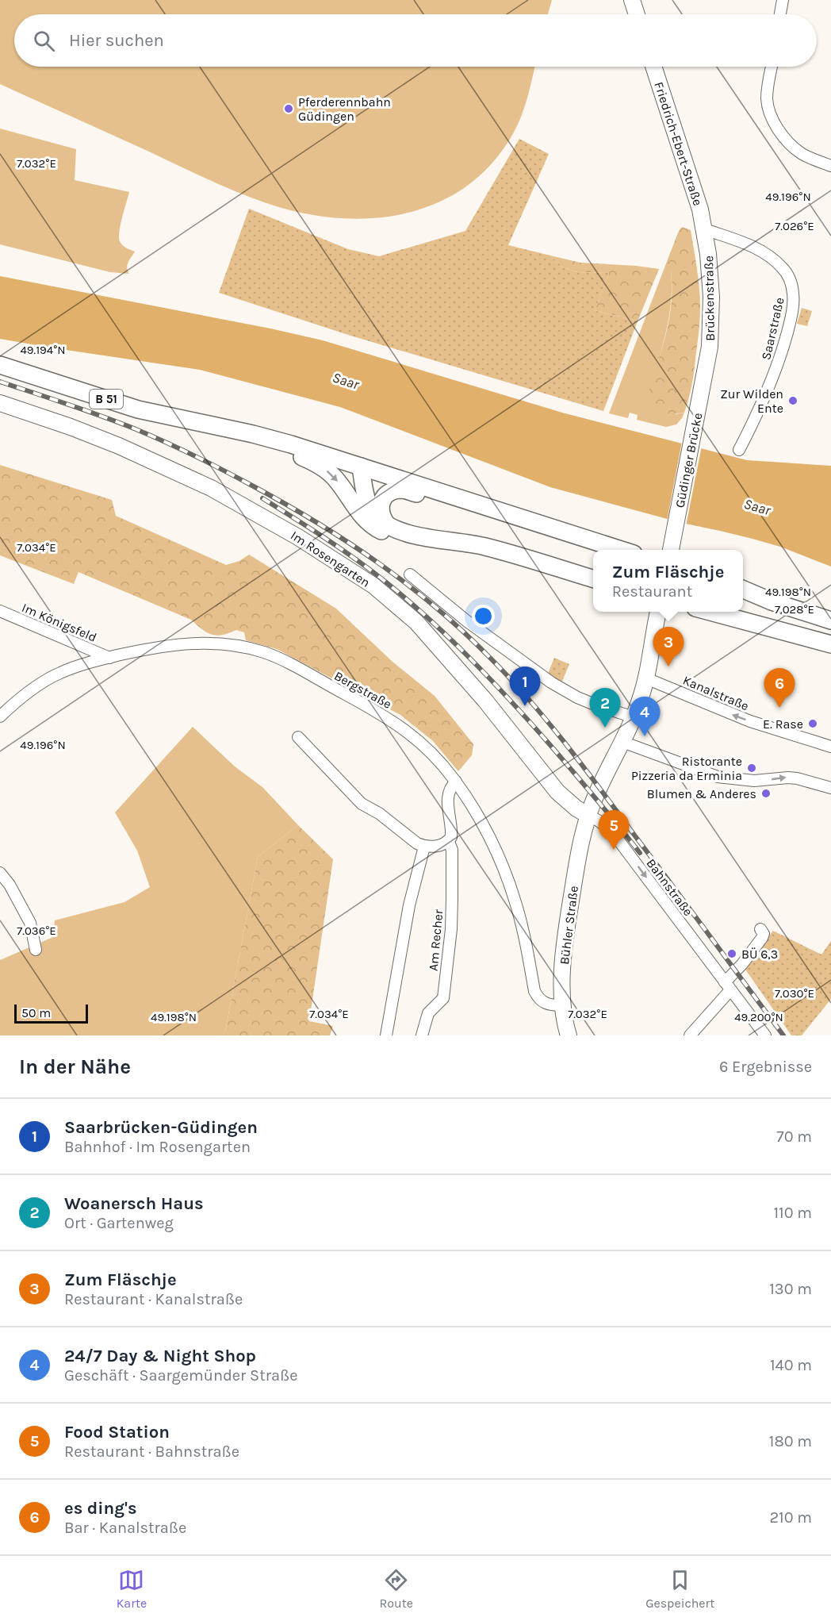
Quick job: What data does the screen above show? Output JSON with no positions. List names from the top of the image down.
{
  "streets": {
    "main road": [
      "Friedrich-Ebert-Straße",
      "Brückenstraße",
      "B 51",
      "Güdinger Brücke",
      "Im Rosengarten",
      "Bühler Straße"
    ],
    "street": [
      "Saarstraße",
      "Im Königsfeld",
      "Bergstraße",
      "Kanalstraße",
      "Bahnstraße",
      "Am Recher"
    ]
  },
  "crossings": [
    ["Friedrich-Ebert-Straße", "Brückenstraße"],
    ["Friedrich-Ebert-Straße", "Saarstraße"],
    ["Brückenstraße", "Saarstraße"],
    ["Brückenstraße", "Güdinger Brücke"],
    ["Im Rosengarten", "Bahnstraße"],
    ["Im Rosengarten", "Bühler Straße"],
    ["Im Königsfeld", "Bergstraße"],
    ["Bergstraße", "Bühler Straße"],
    ["Bergstraße", "Am Recher"],
    ["Bahnstraße", "Bühler Straße"]
  ],
  "one_way": ["Bahnstraße"],
  "water": ["Saar"],
  "places": [
    "Pferderennbahn Güdingen",
    "Zur Wilden Ente",
    "E. Rase",
    "Ristorante Pizzeria da Erminia",
    "Blumen & Anderes",
    "BÜ 6,3"
  ],
  "scale_bar": "50 m",
  "page": {
    "search": "Hier suchen",
    "popup": ["Zum Fläschje", "Restaurant"],
    "pins": [
      "3",
      "1",
      "6",
      "2",
      "4",
      "5"
    ],
    "scale": "50 m",
    "heading": ["In der Nähe", "6 Ergebnisse"],
    "list": [
      {
        "mark": "1",
        "name": "Saarbrücken-Güdingen",
        "note": "Bahnhof · Im Rosengarten",
        "value": "70 m"
      },
      {
        "mark": "2",
        "name": "Woanersch Haus",
        "note": "Ort · Gartenweg",
        "value": "110 m"
      },
      {
        "mark": "3",
        "name": "Zum Fläschje",
        "note": "Restaurant · Kanalstraße",
        "value": "130 m"
      },
      {
        "mark": "4",
        "name": "24/7 Day & Night Shop",
        "note": "Geschäft · Saargemünder Straße",
        "value": "140 m"
      },
      {
        "mark": "5",
        "name": "Food Station",
        "note": "Restaurant · Bahnstraße",
        "value": "180 m"
      },
      {
        "mark": "6",
        "name": "es ding's",
        "note": "Bar · Kanalstraße",
        "value": "210 m"
      }
    ],
    "nav": ["Karte", "Route", "Gespeichert"]
  },
  "coordinates": [
    "7.032°E",
    "49.196°N",
    "7.026°E",
    "49.194°N",
    "7.034°E",
    "49.198°N",
    "7.028°E",
    "7.036°E",
    "7.030°E",
    "49.200°N"
  ]
}
